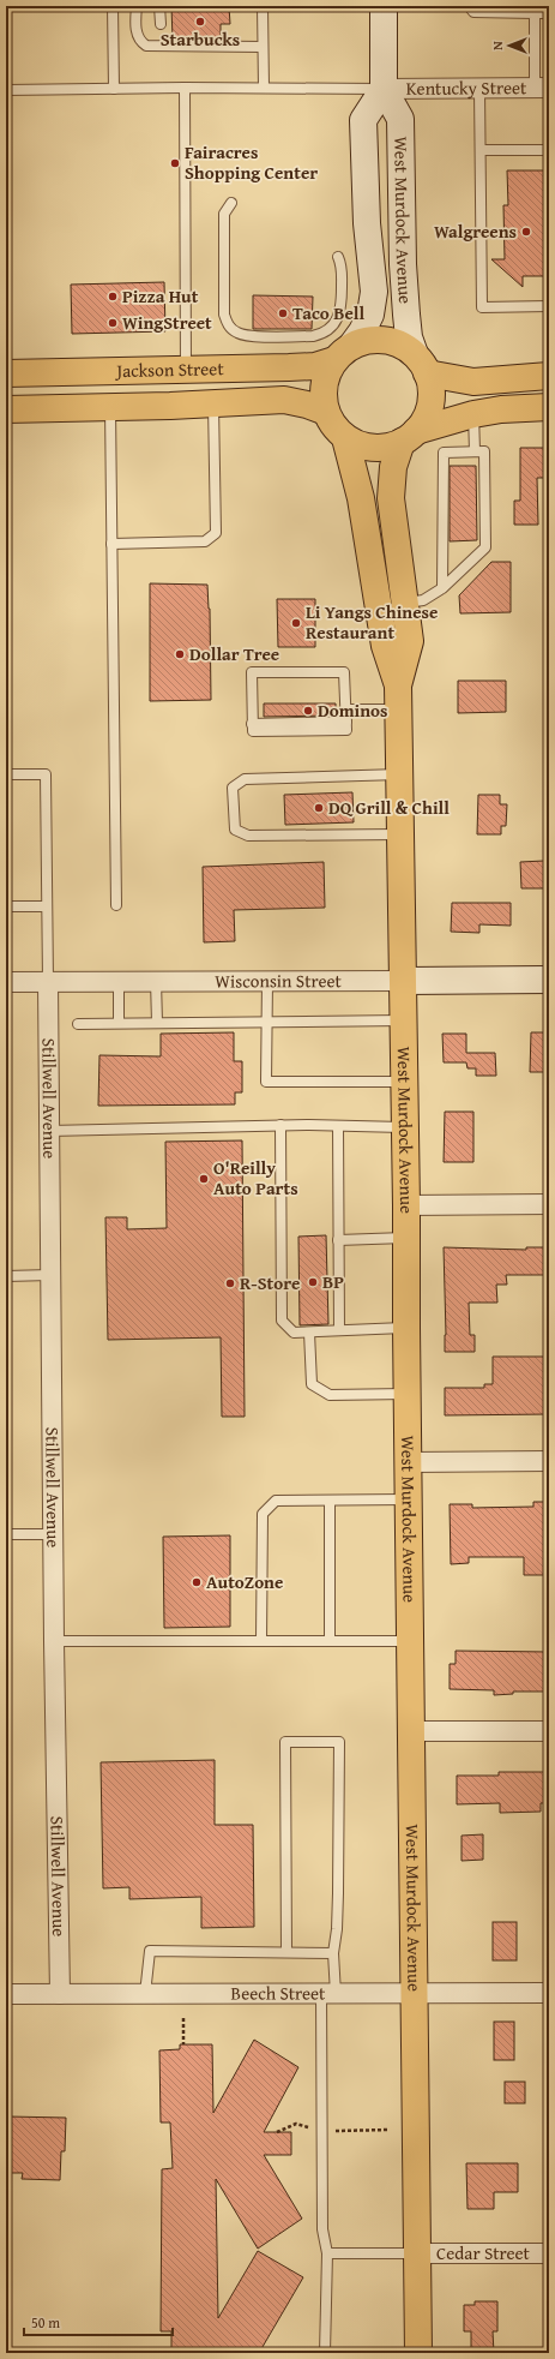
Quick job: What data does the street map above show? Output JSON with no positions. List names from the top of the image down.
{
  "streets": {
    "main road": ["West Murdock Avenue", "Jackson Street", "Wisconsin Street"],
    "street": [
      "Kentucky Street",
      "Stillwell Avenue",
      "Beech Street",
      "Cedar Street"
    ]
  },
  "crossings": [
    ["Kentucky Street", "West Murdock Avenue"],
    ["West Murdock Avenue", "Jackson Street"],
    ["West Murdock Avenue", "Wisconsin Street"],
    ["West Murdock Avenue", "Beech Street"],
    ["West Murdock Avenue", "Cedar Street"],
    ["Wisconsin Street", "Stillwell Avenue"],
    ["Stillwell Avenue", "Beech Street"]
  ],
  "places": [
    "Starbucks",
    "Fairacres Shopping Center",
    "Walgreens",
    "Pizza Hut",
    "Taco Bell",
    "WingStreet",
    "Li Yangs Chinese Restaurant",
    "Dollar Tree",
    "Dominos",
    "DQ Grill & Chill",
    "O'Reilly Auto Parts",
    "BP",
    "R-Store",
    "AutoZone"
  ],
  "scale_bar": "50 m",
  "north": "left"
}
